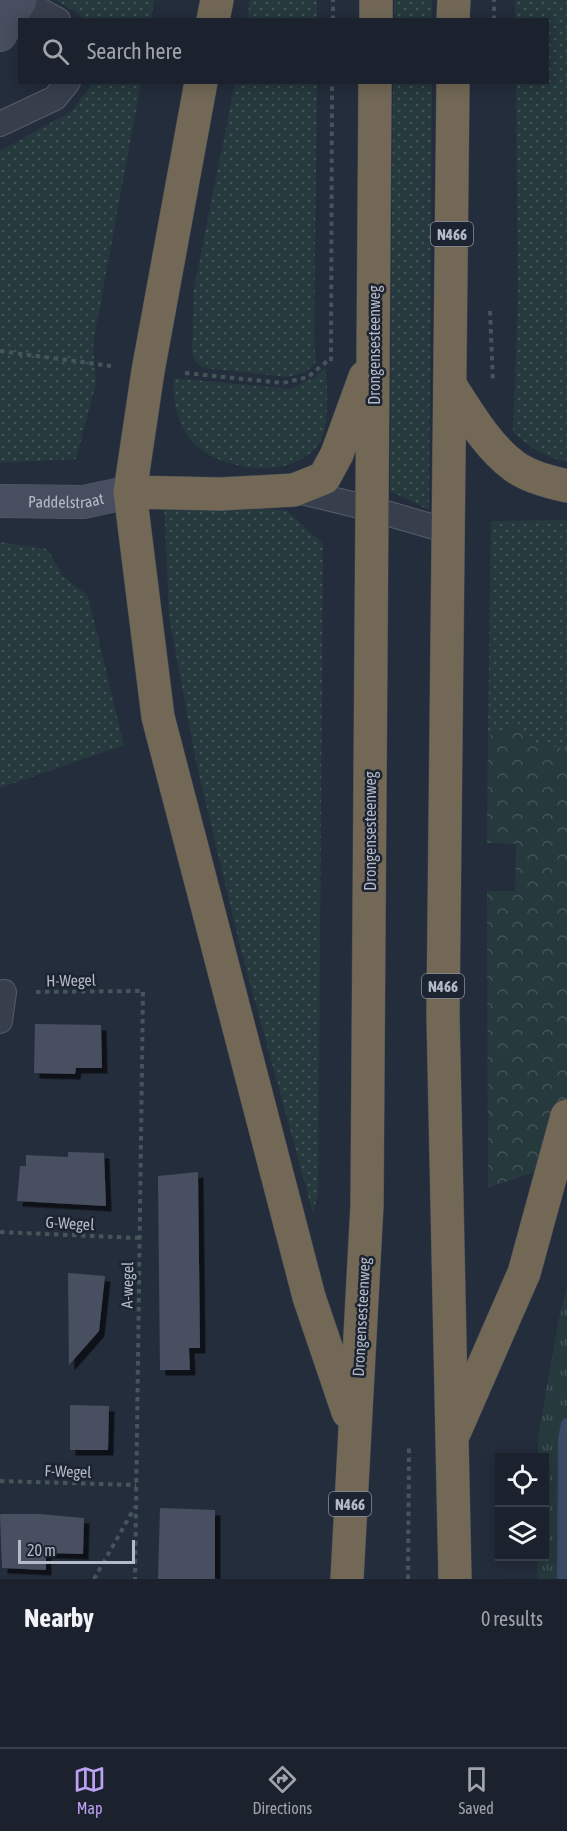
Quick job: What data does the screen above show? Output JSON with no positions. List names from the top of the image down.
{
  "streets": {
    "highway": ["N466", "Drongensesteenweg"],
    "street": ["Paddelstraat"],
    "path": [
      "H-Wegel",
      "G-Wegel",
      "A-wegel",
      "F-Wegel"
    ]
  },
  "crossings": [
    ["H-Wegel", "A-wegel"],
    ["G-Wegel", "A-wegel"],
    ["A-wegel", "F-Wegel"]
  ],
  "scale_bar": "20 m",
  "page": {
    "search": "Search here",
    "scale": "20 m",
    "heading": ["Nearby", "0 results"],
    "nav": ["Map", "Directions", "Saved"]
  }
}
